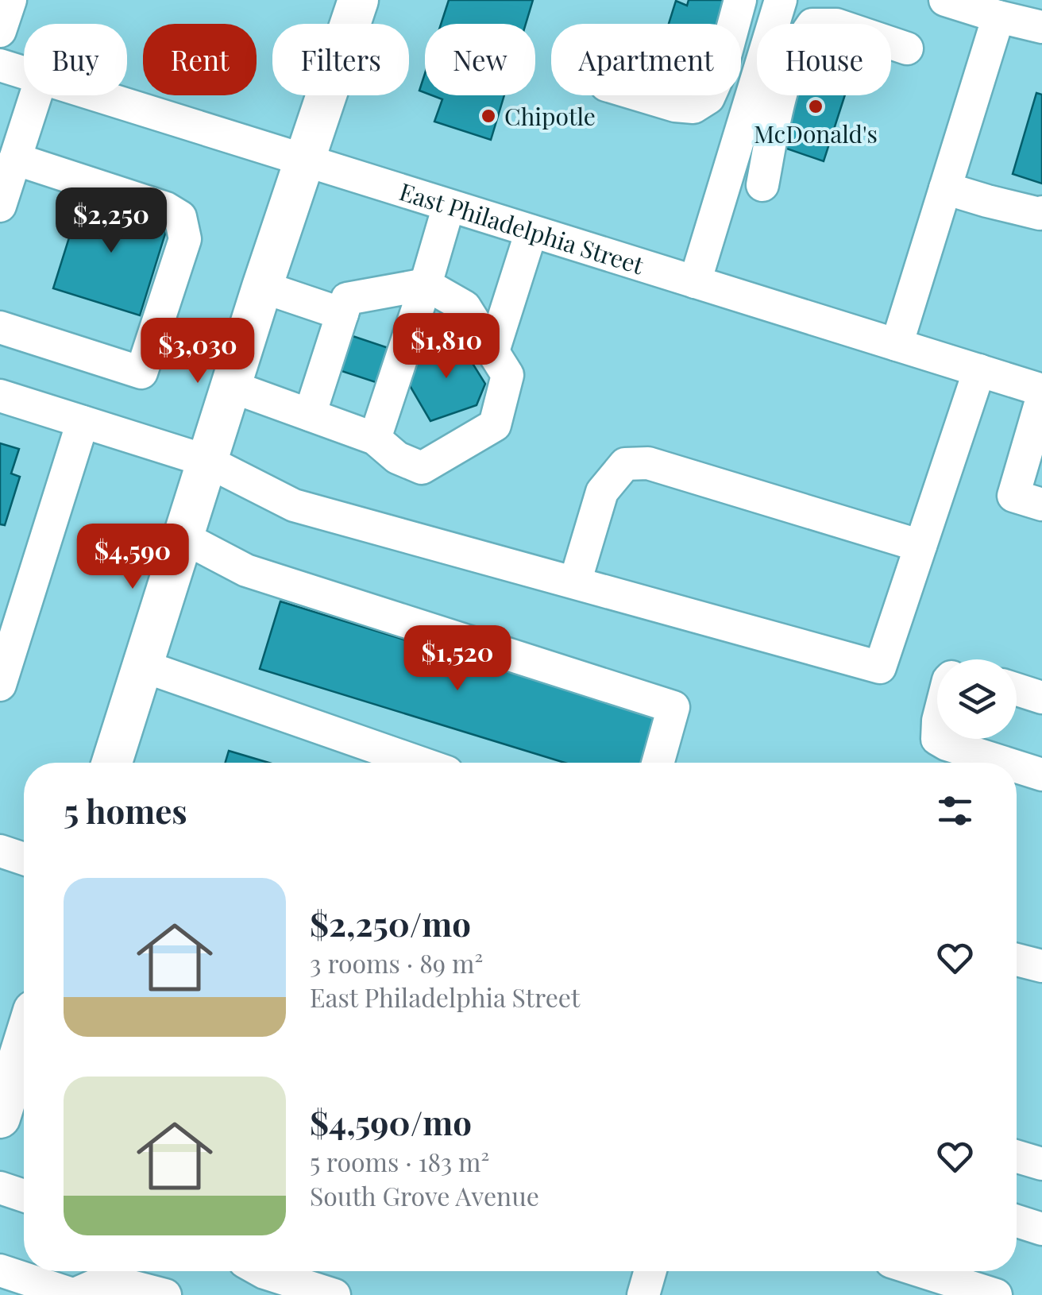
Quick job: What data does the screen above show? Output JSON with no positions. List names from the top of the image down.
{
  "streets": {
    "street": ["East Philadelphia Street"]
  },
  "places": ["McDonald's", "Chipotle"],
  "page": {
    "chip": [
      "Buy",
      "Rent",
      "Filters",
      "New",
      "Apartment",
      "House"
    ],
    "price": [
      "$2,250",
      "$1,810",
      "$3,030",
      "$4,590",
      "$1,520"
    ],
    "heading": "5 homes",
    "list": [
      {
        "name": "$2,250/mo",
        "note": "3 rooms · 89 m² · East Philadelphia Street"
      },
      {
        "name": "$4,590/mo",
        "note": "5 rooms · 183 m² · South Grove Avenue"
      }
    ]
  }
}
